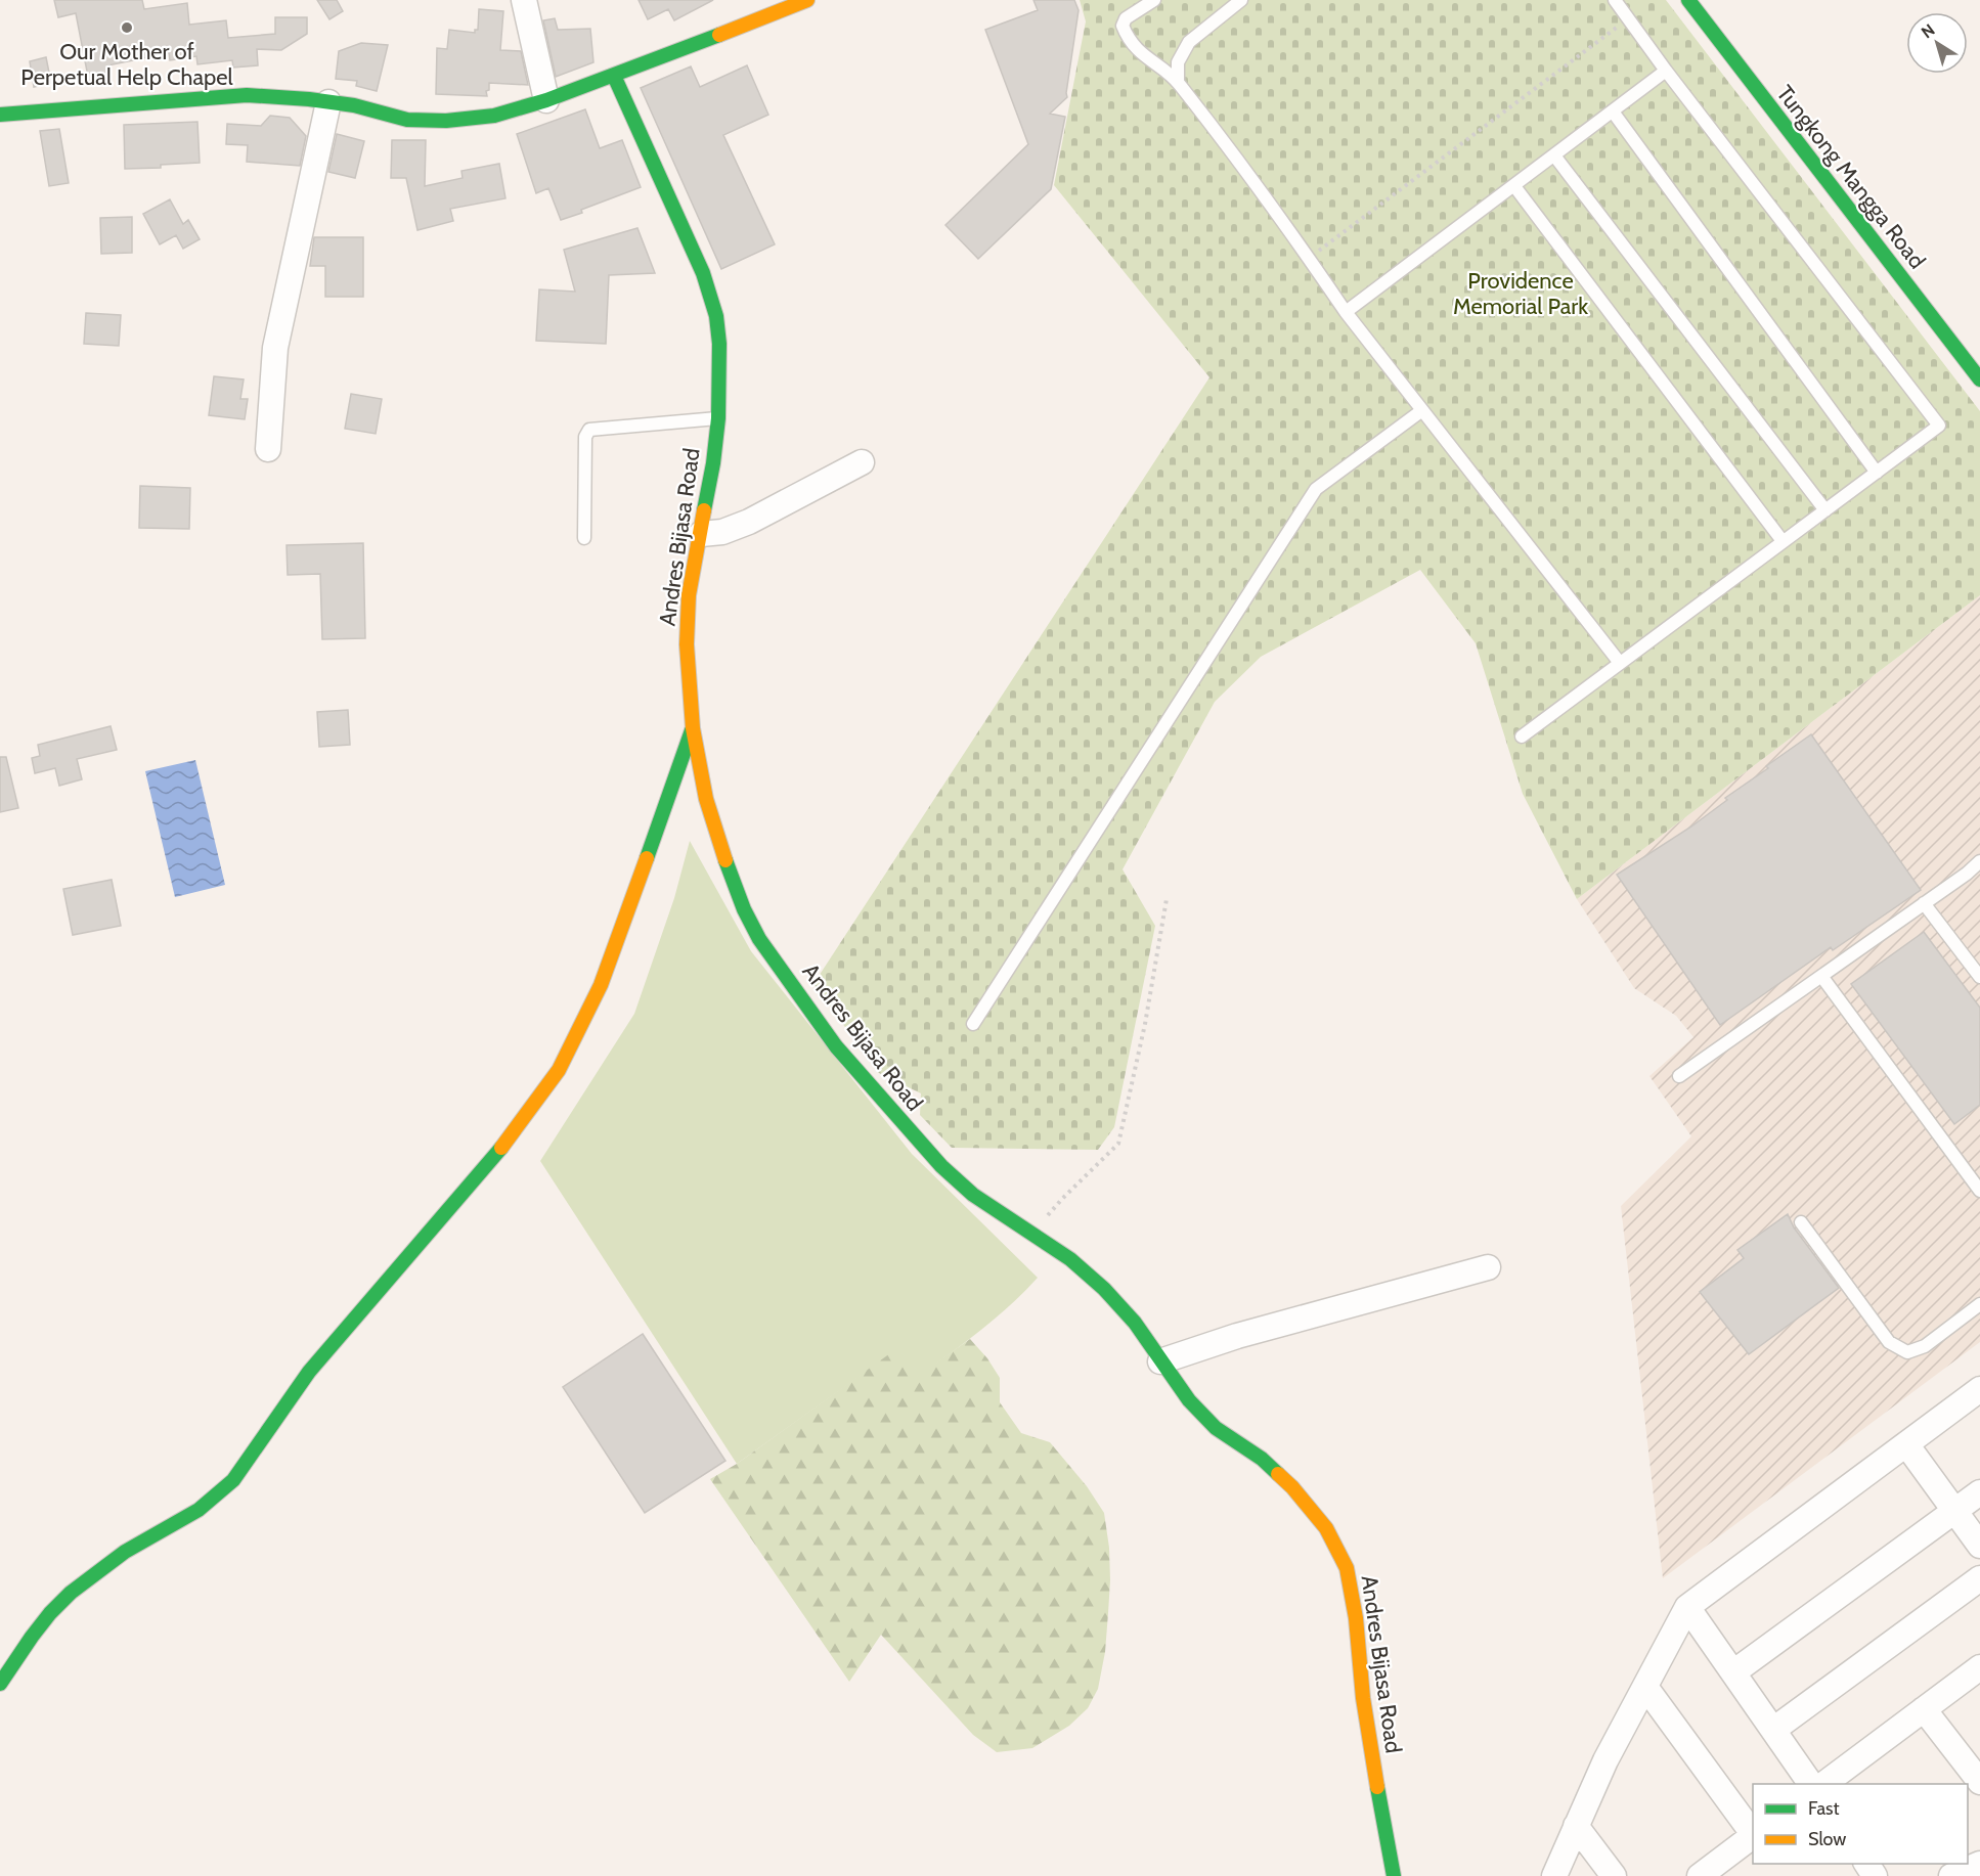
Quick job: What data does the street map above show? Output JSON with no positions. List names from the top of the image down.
{
  "streets": {
    "street": ["Tungkong Mangga Road", "Andres Bijasa Road"]
  },
  "parks": ["Providence Memorial Park"],
  "places": ["Our Mother of Perpetual Help Chapel"],
  "legend": ["Fast", "Slow"],
  "north": "top left"
}
